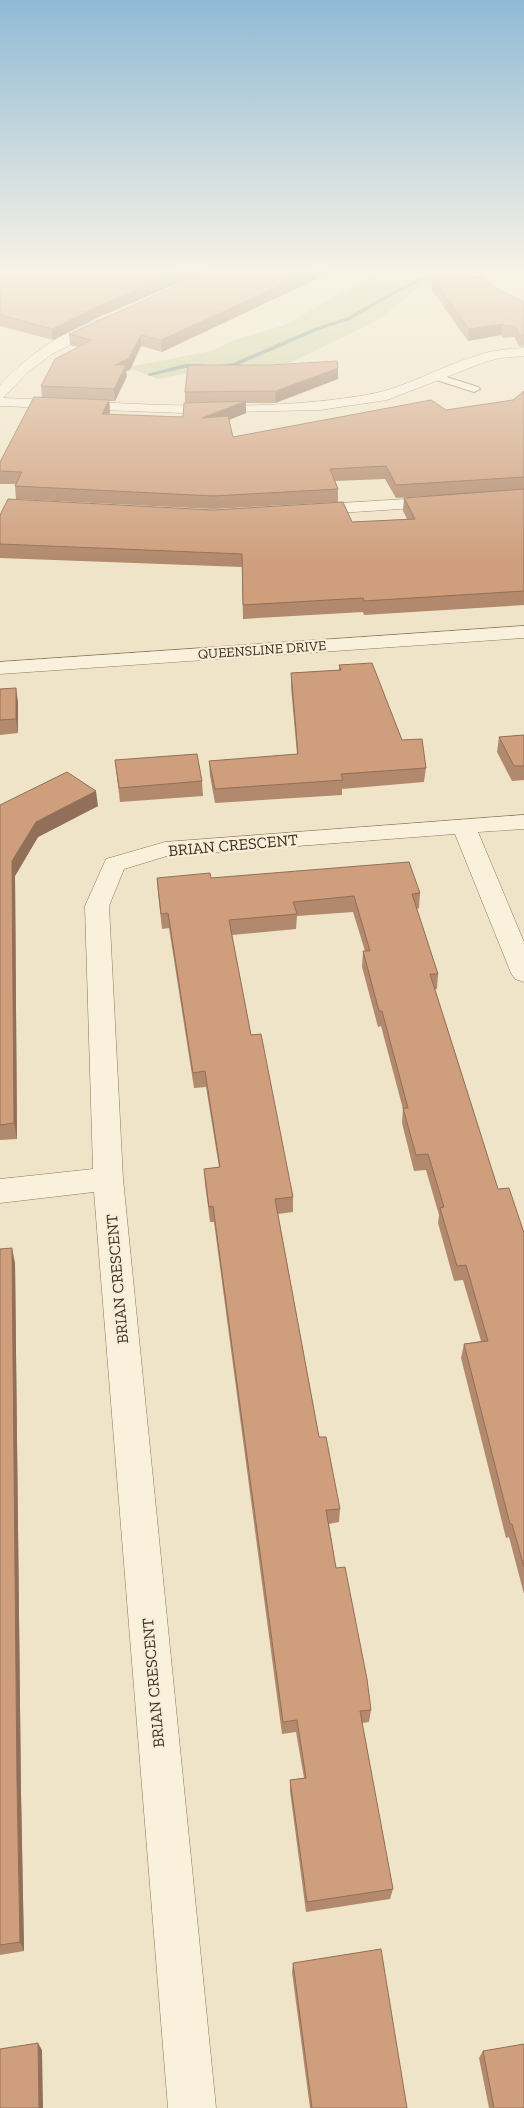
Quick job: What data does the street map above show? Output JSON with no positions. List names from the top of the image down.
{
  "streets": {
    "street": ["QUEENSLINE DRIVE", "BRIAN CRESCENT"]
  }
}
